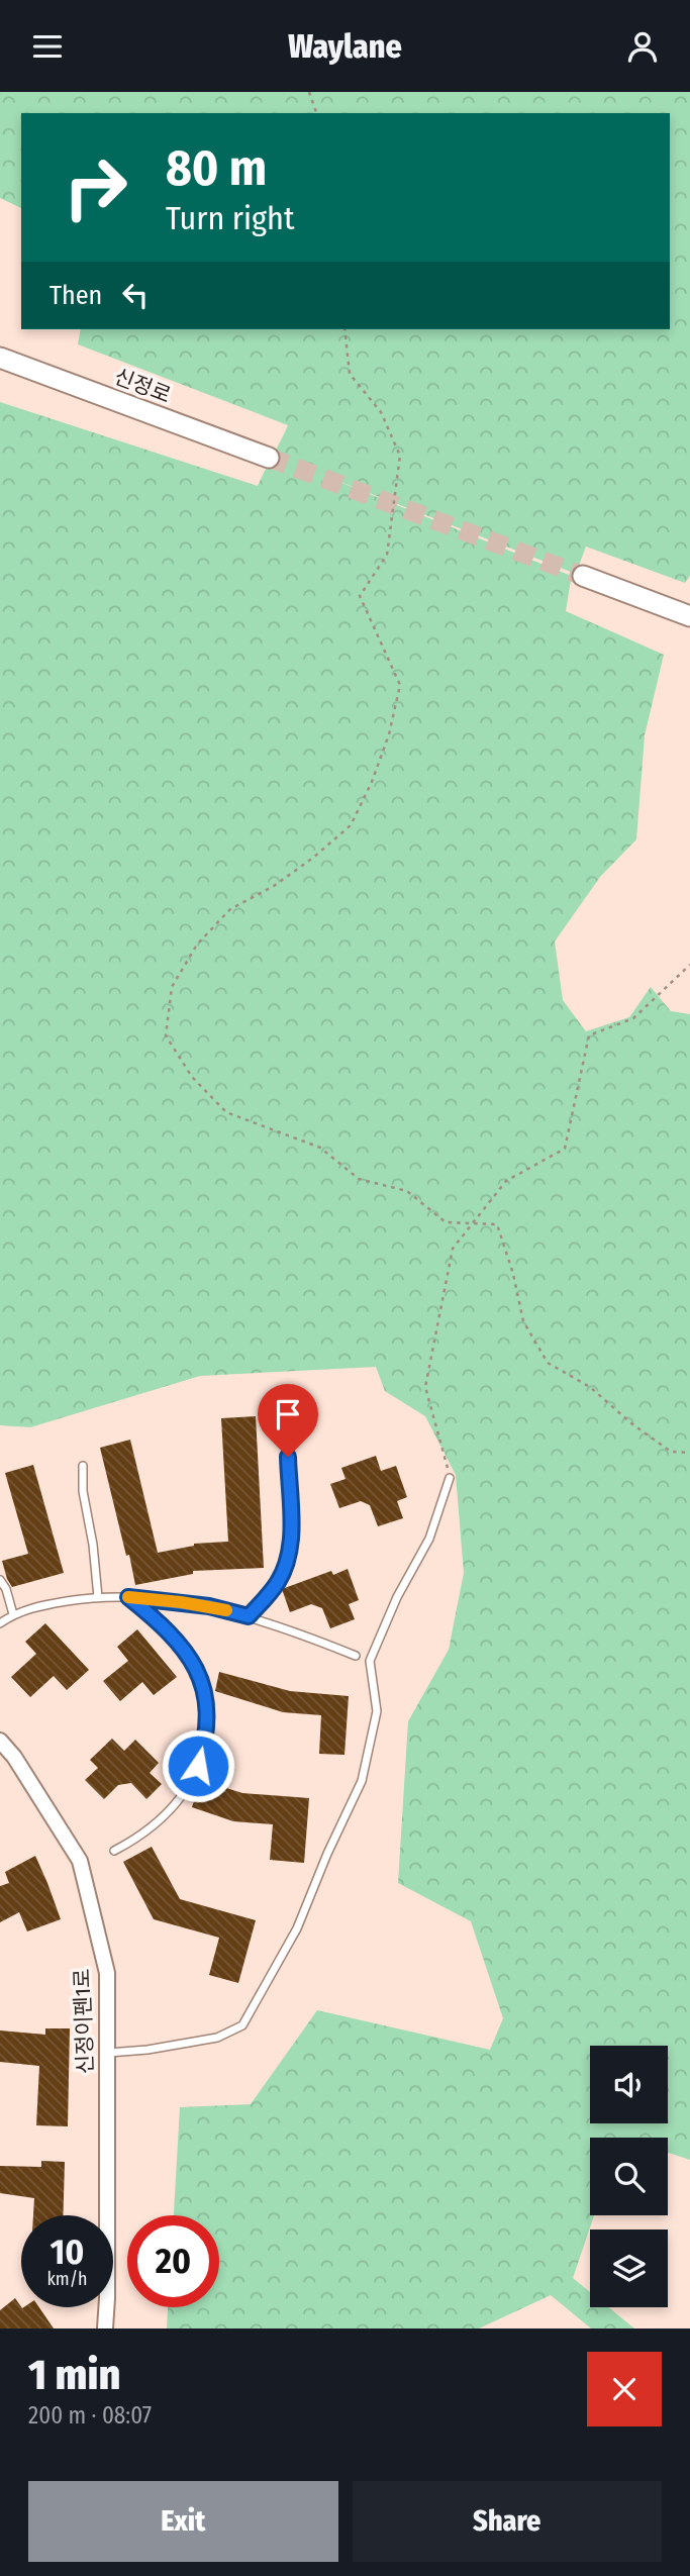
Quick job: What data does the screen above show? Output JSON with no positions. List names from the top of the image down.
{
  "streets": {
    "main road": ["신정로"],
    "street": ["신정이펜1로"]
  },
  "page": {
    "header": "Waylane",
    "turn": ["80 m", "Turn right"],
    "then": "Then",
    "speed": "10 km/h",
    "limit": "20",
    "heading": ["1 min", "200 m · 08:07"],
    "buttons": ["Exit", "Share"]
  }
}
